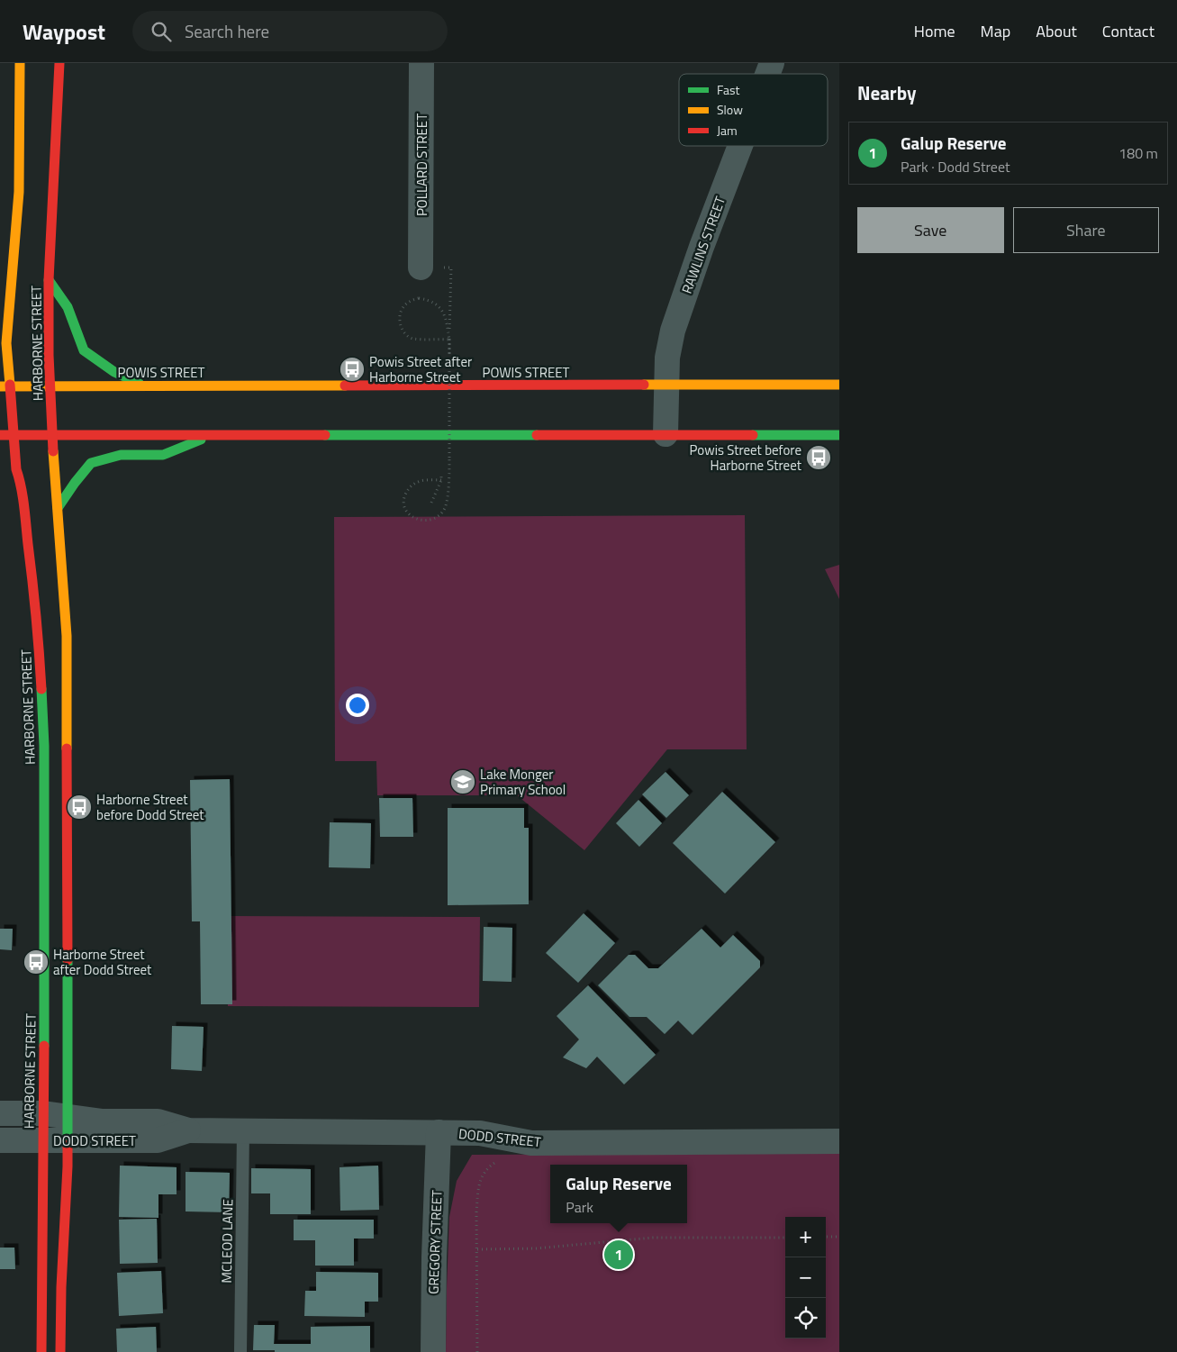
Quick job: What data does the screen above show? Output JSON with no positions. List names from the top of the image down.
{
  "streets": {
    "main road": ["HARBORNE STREET", "POWIS STREET"],
    "street": [
      "POLLARD STREET",
      "RAWLINS STREET",
      "DODD STREET",
      "GREGORY STREET"
    ],
    "lane": ["MCLEOD LANE"]
  },
  "crossings": [
    ["RAWLINS STREET", "POWIS STREET"],
    ["HARBORNE STREET", "POWIS STREET"],
    ["HARBORNE STREET", "DODD STREET"],
    ["DODD STREET", "MCLEOD LANE"],
    ["DODD STREET", "GREGORY STREET"]
  ],
  "places": {
    "bus stop": [
      "Powis Street after Harborne Street",
      "Powis Street before Harborne Street",
      "Harborne Street before Dodd Street",
      "Harborne Street after Dodd Street"
    ],
    "school or university": ["Lake Monger Primary School"]
  },
  "legend": ["Fast", "Slow", "Jam"],
  "page": {
    "header": "Waypost",
    "search": "Search here",
    "nav": [
      "Home",
      "Map",
      "About",
      "Contact"
    ],
    "heading": "Nearby",
    "list": [
      {
        "mark": "1",
        "name": "Galup Reserve",
        "note": "Park · Dodd Street",
        "value": "180 m"
      }
    ],
    "buttons": ["Save", "Share"],
    "popup": ["Galup Reserve", "Park"],
    "map_buttons": ["+", "−"],
    "pins": "1"
  }
}
